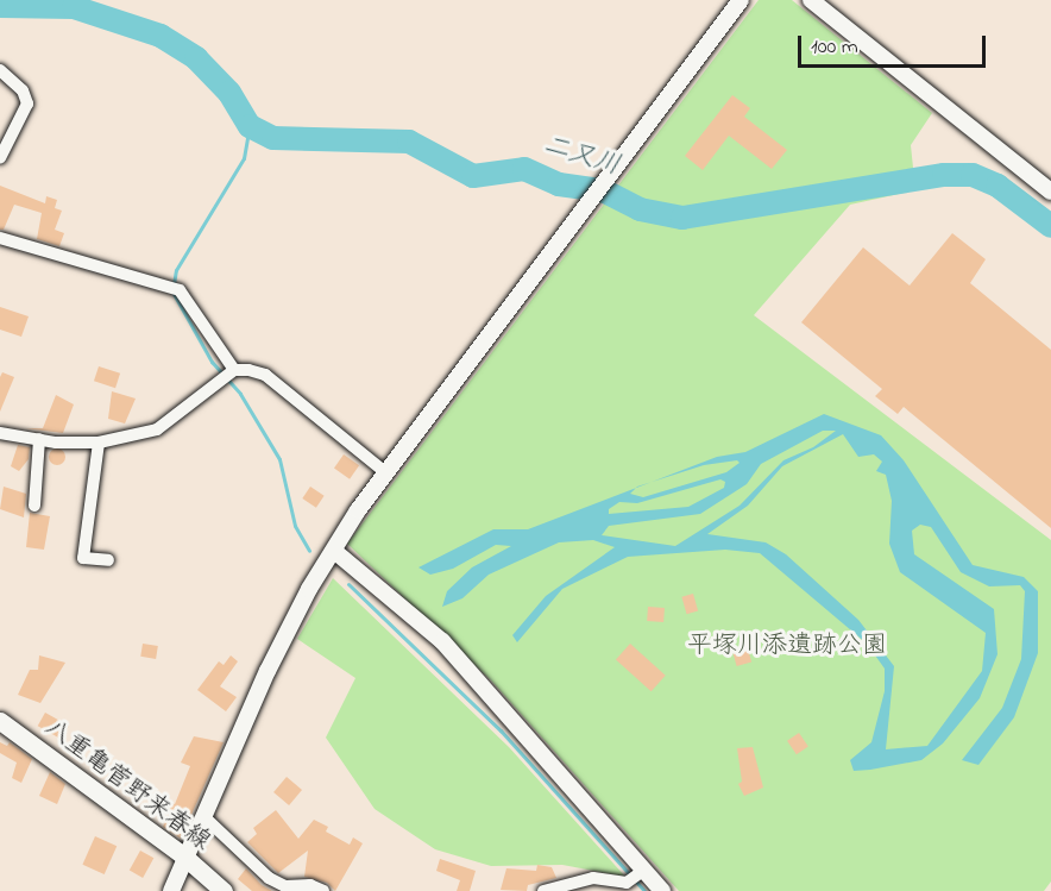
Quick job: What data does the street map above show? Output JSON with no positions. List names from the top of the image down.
{
  "streets": {
    "main road": ["八重亀菅野来春線"]
  },
  "water": ["二又川"],
  "parks": ["平塚川添遺跡公園"],
  "scale_bar": "100 m"
}
